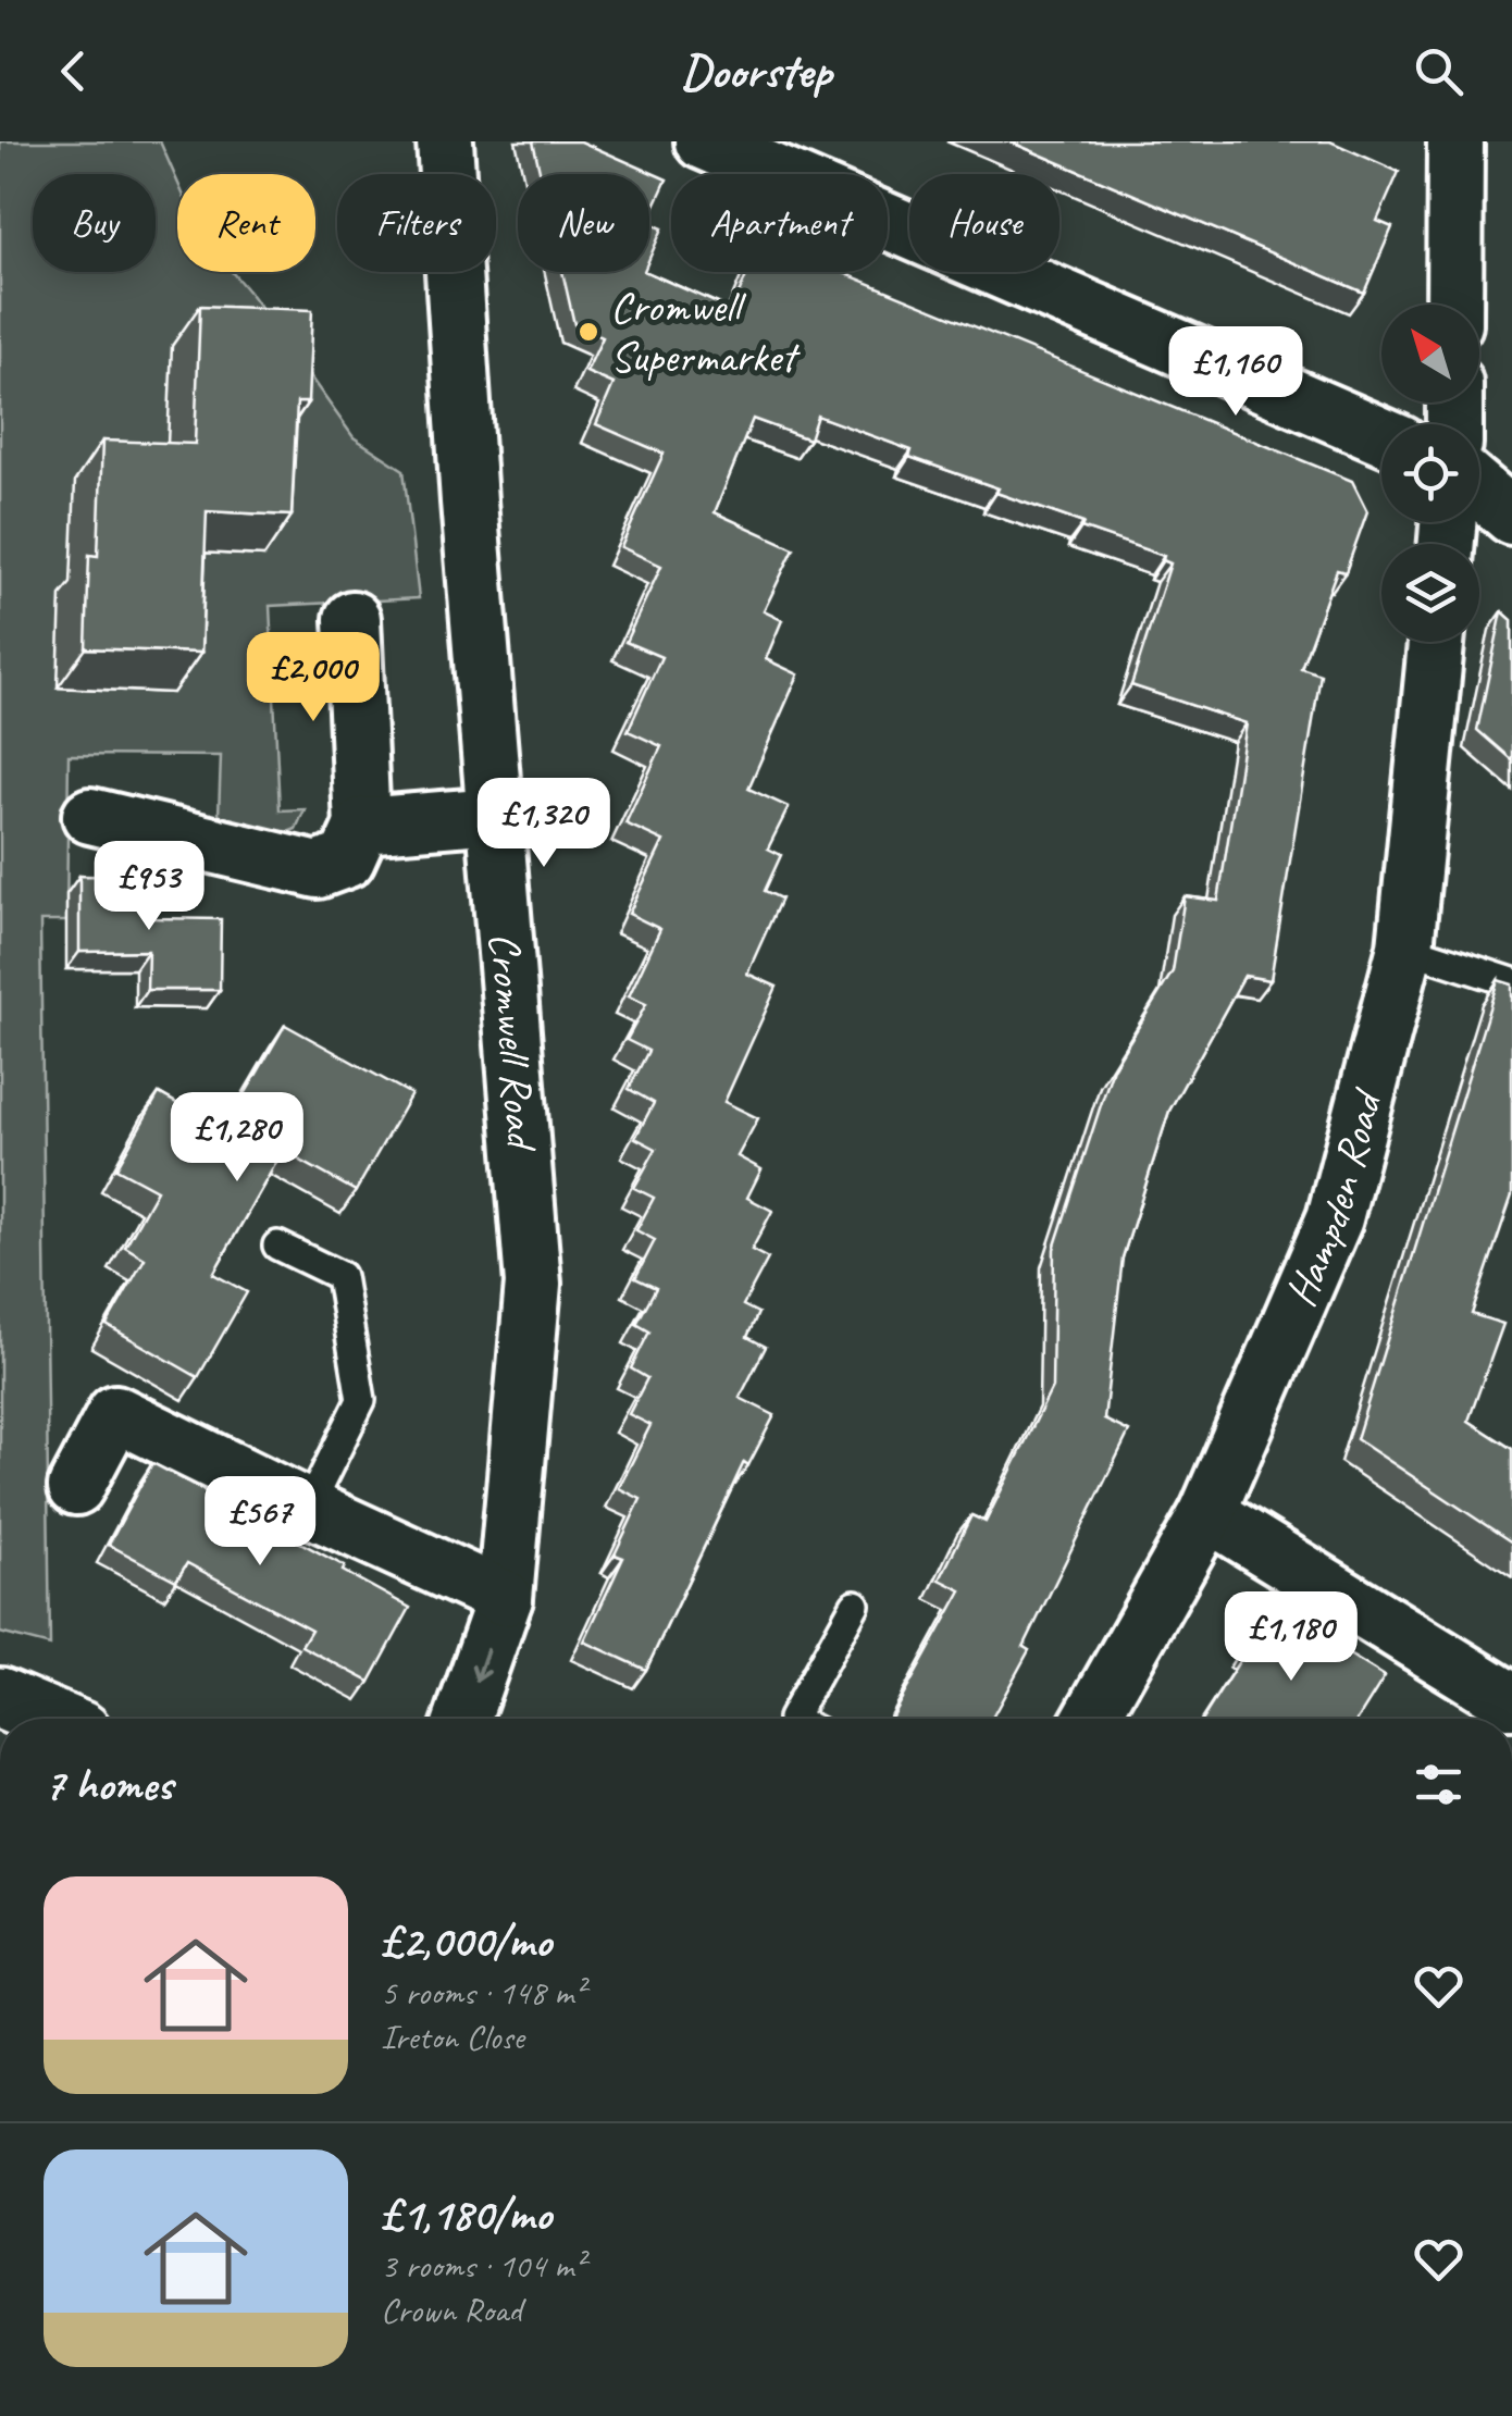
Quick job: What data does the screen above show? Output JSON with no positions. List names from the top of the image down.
{
  "streets": {
    "street": ["Cromwell Road", "Hampden Road"]
  },
  "places": ["Cromwell Supermarket"],
  "north": "top left",
  "page": {
    "header": "Doorstep",
    "chip": [
      "Buy",
      "Rent",
      "Filters",
      "New",
      "Apartment",
      "House"
    ],
    "price": [
      "£1,160",
      "£2,000",
      "£1,320",
      "£953",
      "£1,280",
      "£567",
      "£1,180"
    ],
    "heading": "7 homes",
    "list": [
      {
        "name": "£2,000/mo",
        "note": "5 rooms · 148 m² · Ireton Close"
      },
      {
        "name": "£1,180/mo",
        "note": "3 rooms · 104 m² · Crown Road"
      }
    ]
  }
}
